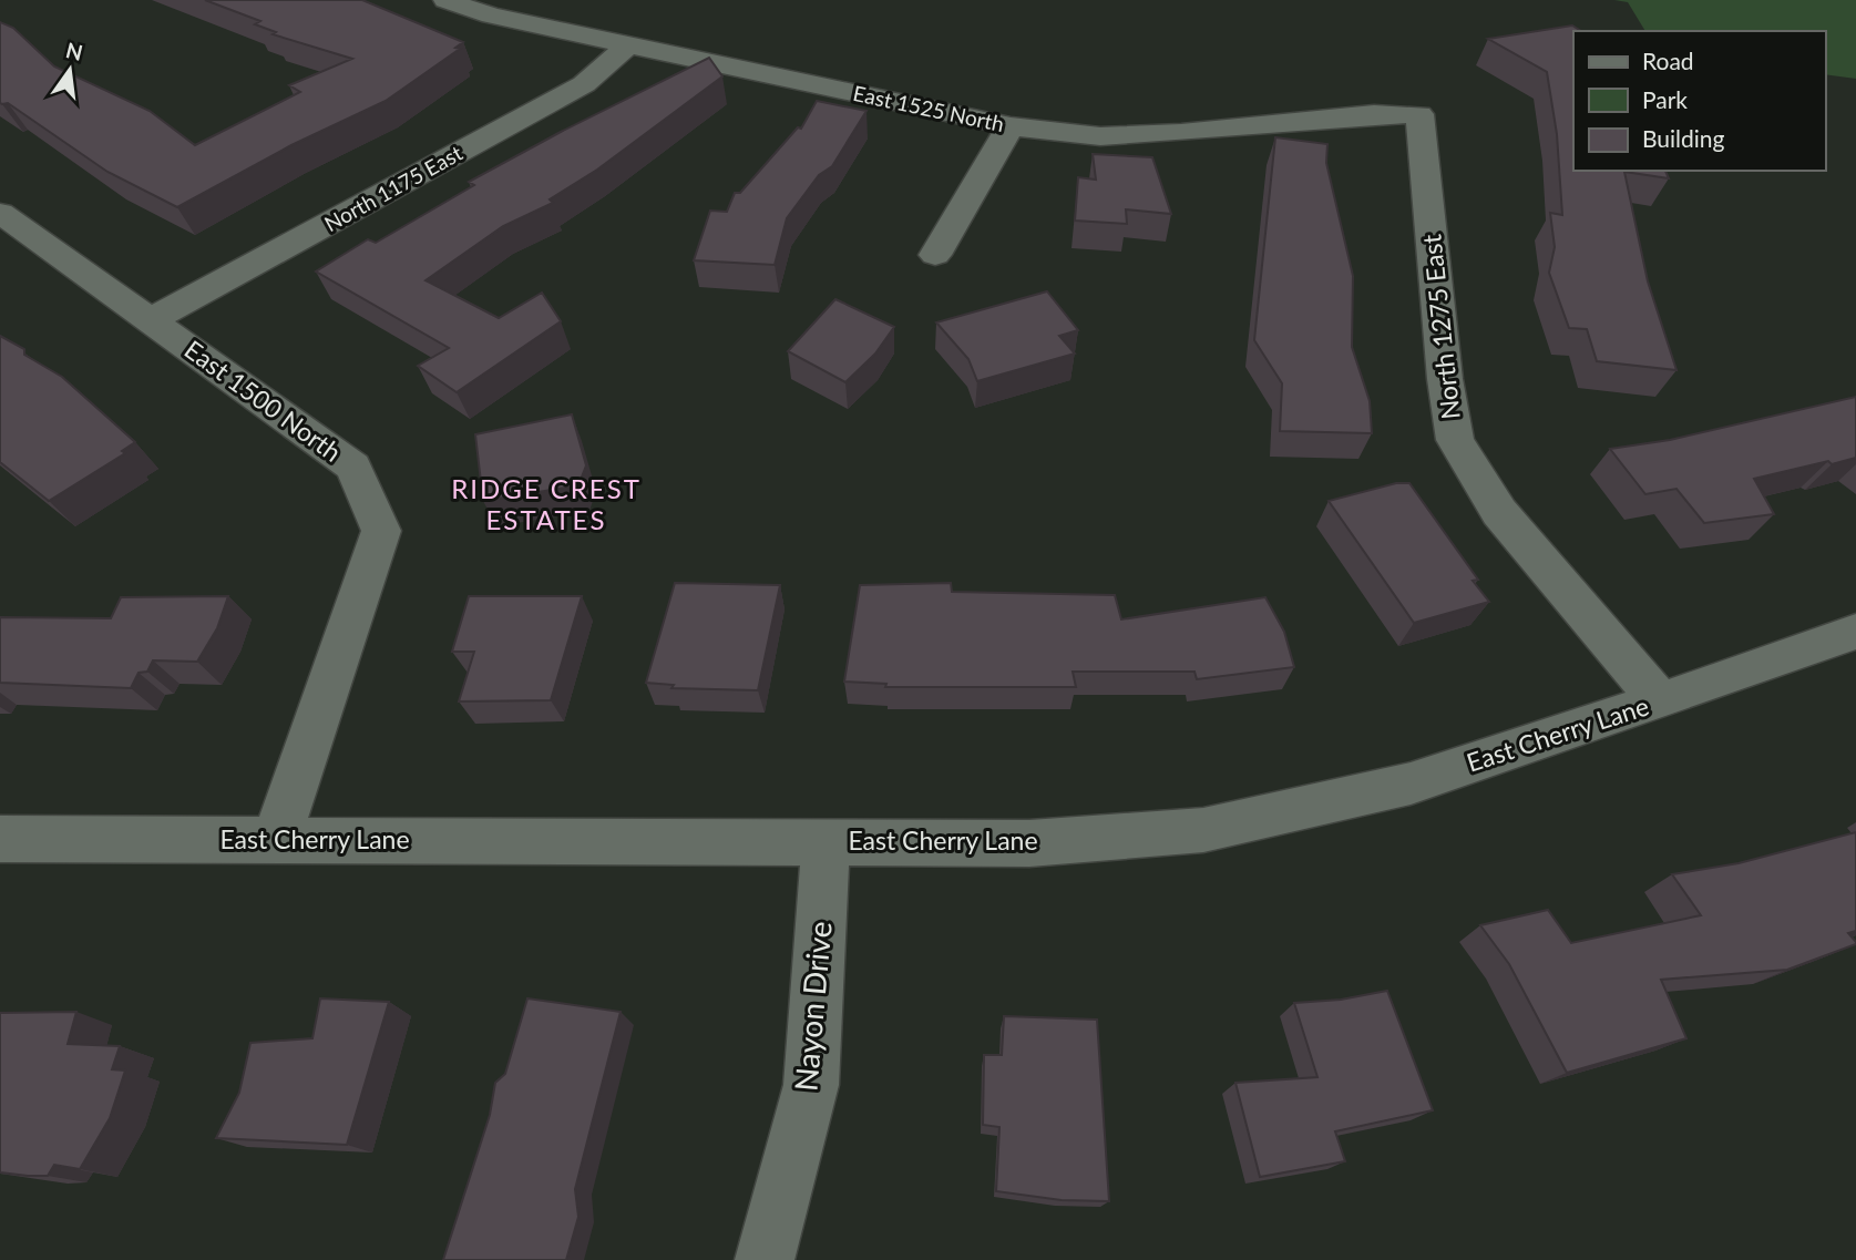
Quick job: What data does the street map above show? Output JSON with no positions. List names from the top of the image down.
{
  "streets": {
    "street": [
      "East 1525 North",
      "North 1175 East",
      "North 1275 East",
      "East 1500 North",
      "East Cherry Lane",
      "Nayon Drive"
    ]
  },
  "crossings": [
    ["East 1525 North", "North 1175 East"],
    ["East 1525 North", "North 1275 East"],
    ["North 1175 East", "East 1500 North"],
    ["North 1275 East", "East Cherry Lane"],
    ["East 1500 North", "East Cherry Lane"],
    ["East Cherry Lane", "Nayon Drive"]
  ],
  "districts": ["RIDGE CREST ESTATES"],
  "legend": ["Road", "Park", "Building"],
  "north": "top"
}
